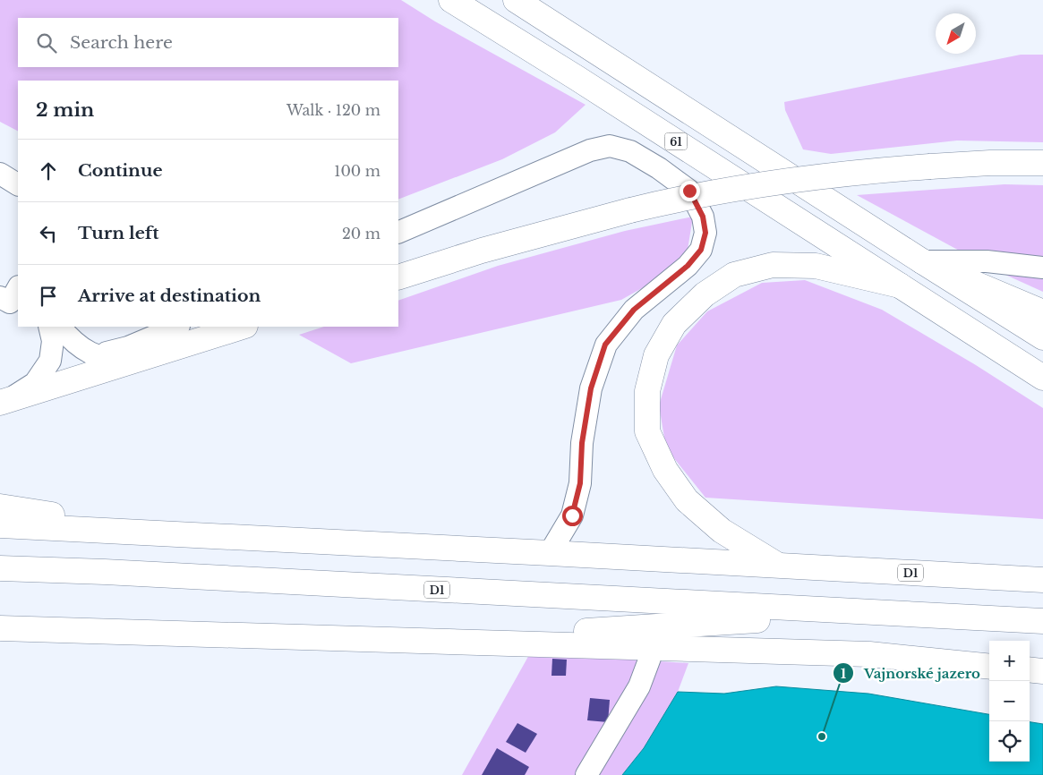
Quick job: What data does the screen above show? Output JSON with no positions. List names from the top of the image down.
{
  "streets": {
    "main road": ["61", "D1"]
  },
  "places": ["Vajnorské jazero"],
  "north": "bottom left",
  "page": {
    "search": "Search here",
    "heading": ["2 min", "Walk · 120 m"],
    "list": [
      ["Continue", "100 m"],
      ["Turn left", "20 m"],
      "Arrive at destination"
    ],
    "map_buttons": ["+", "−"]
  }
}
